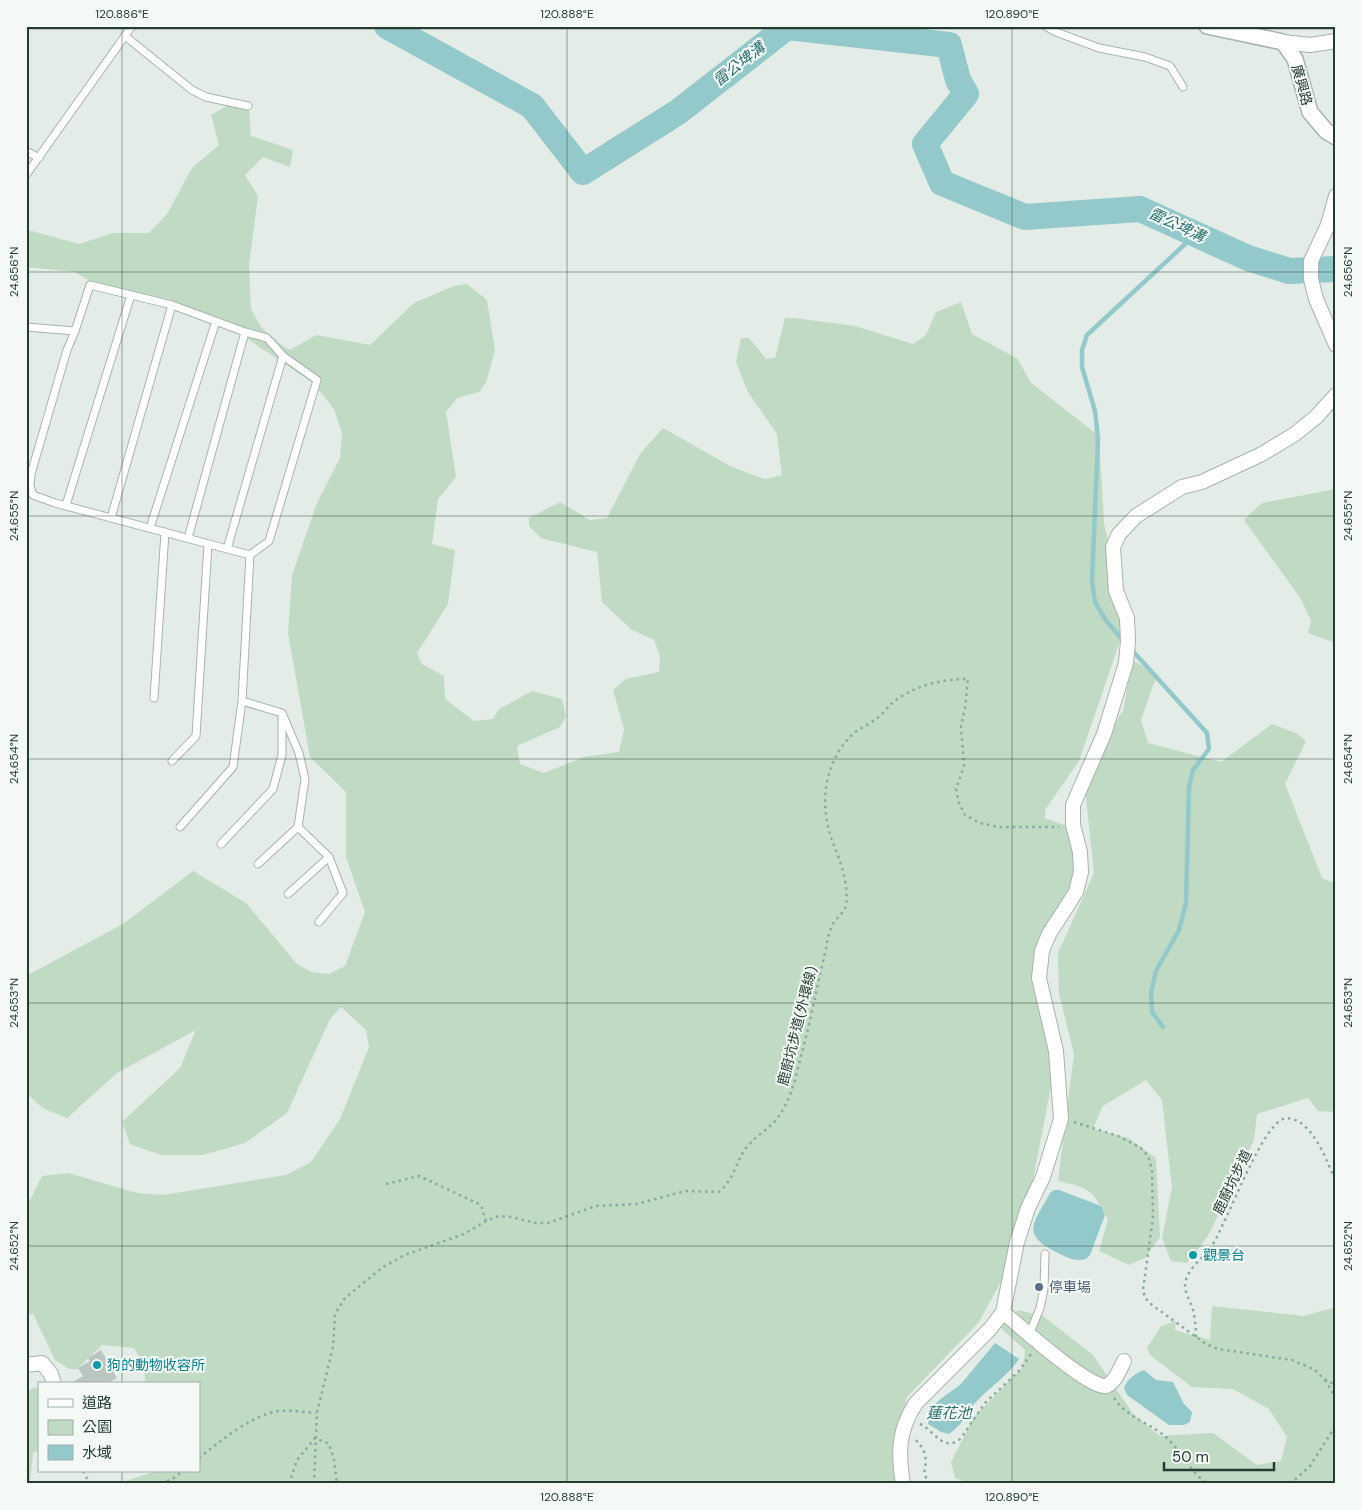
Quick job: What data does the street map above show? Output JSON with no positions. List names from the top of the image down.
{
  "streets": {
    "street": ["廣興路"],
    "path": ["鹿廚坑步道(外環線)", "鹿廚坑步道"]
  },
  "water": ["雷公埤溝", "蓮花池"],
  "places": ["觀景台", "停車場", "狗的動物收容所"],
  "legend": ["道路", "公園", "水域"],
  "scale_bar": "50 m",
  "coordinates": [
    "120.886°E",
    "120.888°E",
    "120.890°E",
    "24.656°N",
    "24.655°N",
    "24.654°N",
    "24.653°N",
    "24.652°N"
  ]
}
